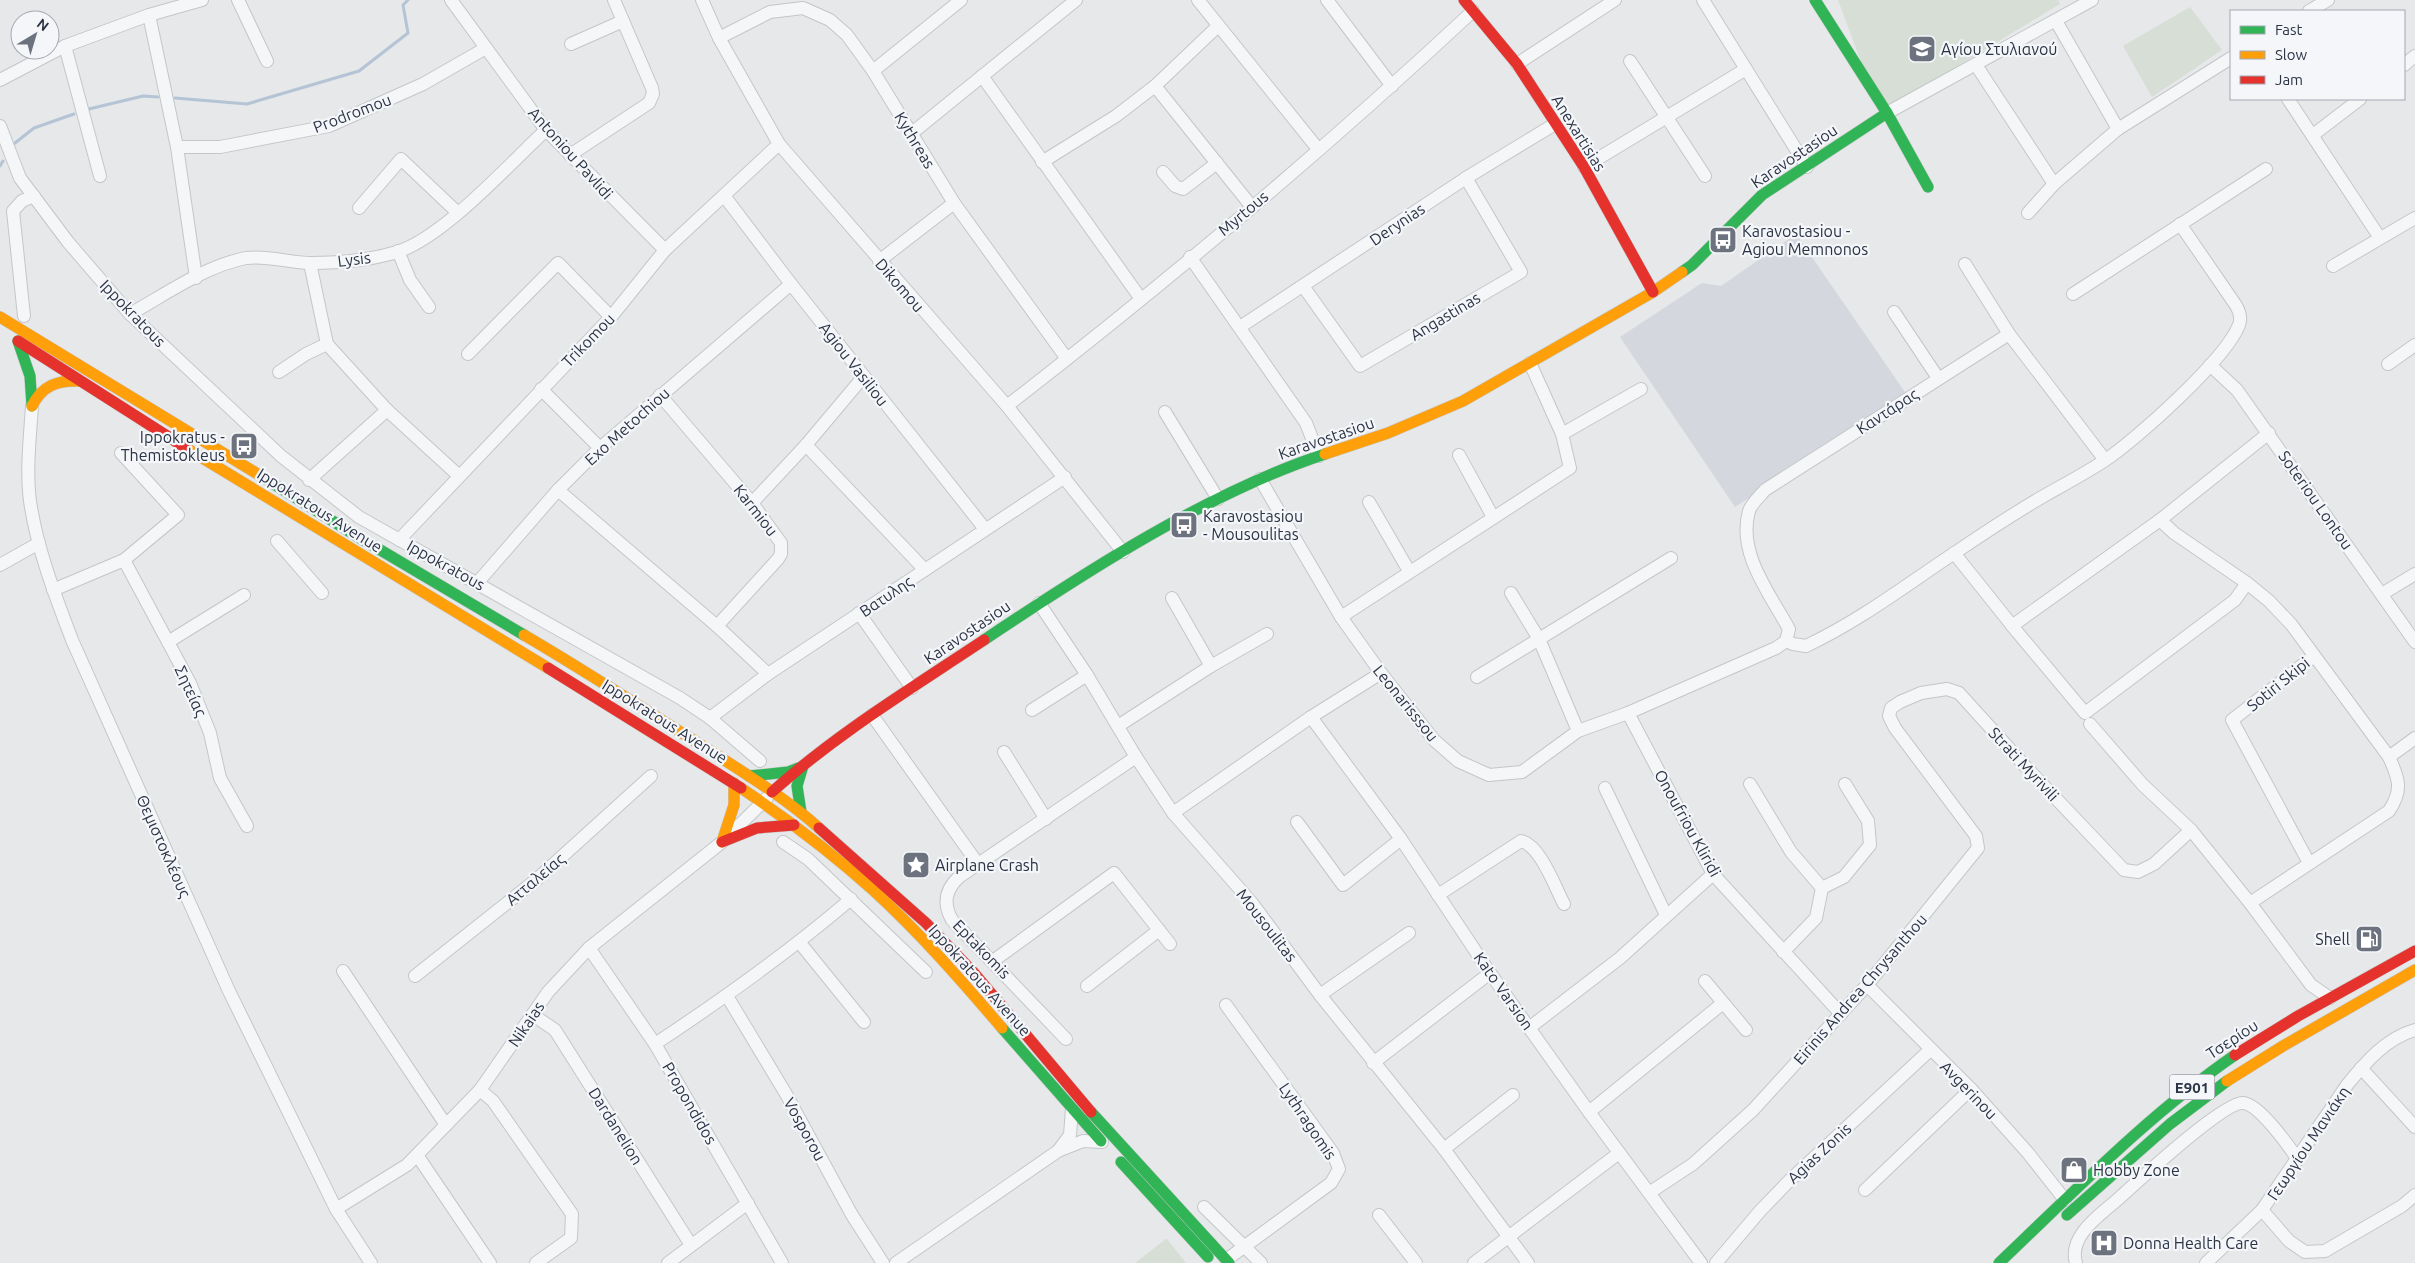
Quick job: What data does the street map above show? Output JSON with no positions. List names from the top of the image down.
{
  "streets": {
    "main road": [
      "Anexartisias",
      "Karavostasiou",
      "Ippokratous Avenue",
      "Τσερίου",
      "E901"
    ],
    "street": [
      "Prodromou",
      "Kythreas",
      "Antoniou Pavlidi",
      "Myrtous",
      "Derynias",
      "Lysis",
      "Dikomou",
      "Ippokratous",
      "Angastinas",
      "Trikomou",
      "Agiou Vasiliou",
      "Καντάρας",
      "Exo Metochiou",
      "Soteriou Lontou",
      "Karmiou",
      "Βατυλης",
      "Sotiri Skipi",
      "Σητείας",
      "Leonarisssou",
      "Strati Myrivili",
      "Onoufriou Kliridi",
      "Θεμιστοκλέους",
      "Ατταλείας",
      "Mousoulitas",
      "Eptakomis",
      "Eirinis Andrea Chrysanthou",
      "Kato Varsion",
      "Nikaias",
      "Avgerinou",
      "Propondidos",
      "Lythragomis",
      "Dardanelion",
      "Vosporou",
      "Γεωργίου Μανιάκη",
      "Agias Zonis"
    ]
  },
  "crossings": [
    ["Prodromou", "Antoniou Pavlidi"],
    ["Anexartisias", "Karavostasiou"],
    ["Anexartisias", "Myrtous"],
    ["Anexartisias", "Derynias"],
    ["Kythreas", "Myrtous"],
    ["Kythreas", "Dikomou"],
    ["Antoniou Pavlidi", "Lysis"],
    ["Antoniou Pavlidi", "Trikomou"],
    ["Karavostasiou", "Dikomou"],
    ["Karavostasiou", "Ippokratous Avenue"],
    ["Karavostasiou", "Leonarisssou"],
    ["Karavostasiou", "Mousoulitas"],
    ["Karavostasiou", "Nikaias"],
    ["Myrtous", "Dikomou"],
    ["Derynias", "Angastinas"],
    ["Lysis", "Ippokratous"],
    ["Dikomou", "Trikomou"],
    ["Dikomou", "Βατυλης"],
    ["Ippokratous", "Trikomou"],
    ["Ippokratous", "Exo Metochiou"],
    ["Ippokratous", "Βατυλης"],
    ["Trikomou", "Agiou Vasiliou"],
    ["Agiou Vasiliou", "Exo Metochiou"],
    ["Agiou Vasiliou", "Βατυλης"],
    ["Καντάρας", "Leonarisssou"],
    ["Exo Metochiou", "Karmiou"],
    ["Ippokratous Avenue", "Nikaias"],
    ["Ippokratous Avenue", "Lythragomis"],
    ["Leonarisssou", "Onoufriou Kliridi"],
    ["Strati Myrivili", "Eirinis Andrea Chrysanthou"],
    ["Onoufriou Kliridi", "Eirinis Andrea Chrysanthou"],
    ["Θεμιστοκλέους", "Nikaias"],
    ["Mousoulitas", "Eptakomis"],
    ["Eirinis Andrea Chrysanthou", "Kato Varsion"],
    ["Eirinis Andrea Chrysanthou", "Avgerinou"],
    ["Nikaias", "Propondidos"],
    ["Nikaias", "Dardanelion"],
    ["Τσερίου", "Avgerinou"],
    ["Avgerinou", "Agias Zonis"]
  ],
  "places": {
    "school or university": ["Αγίου Στυλιανού"],
    "bus stop": ["Karavostasiou - Agiou Memnonos", "Ippokratus - Themistokleus", "Karavostasiou - Mousoulitas"],
    "place": ["Airplane Crash"],
    "fuel station": ["Shell"],
    "shop": ["Hobby Zone"],
    "hospital": ["Donna Health Care"]
  },
  "legend": ["Fast", "Slow", "Jam"],
  "north": "top right"
}
